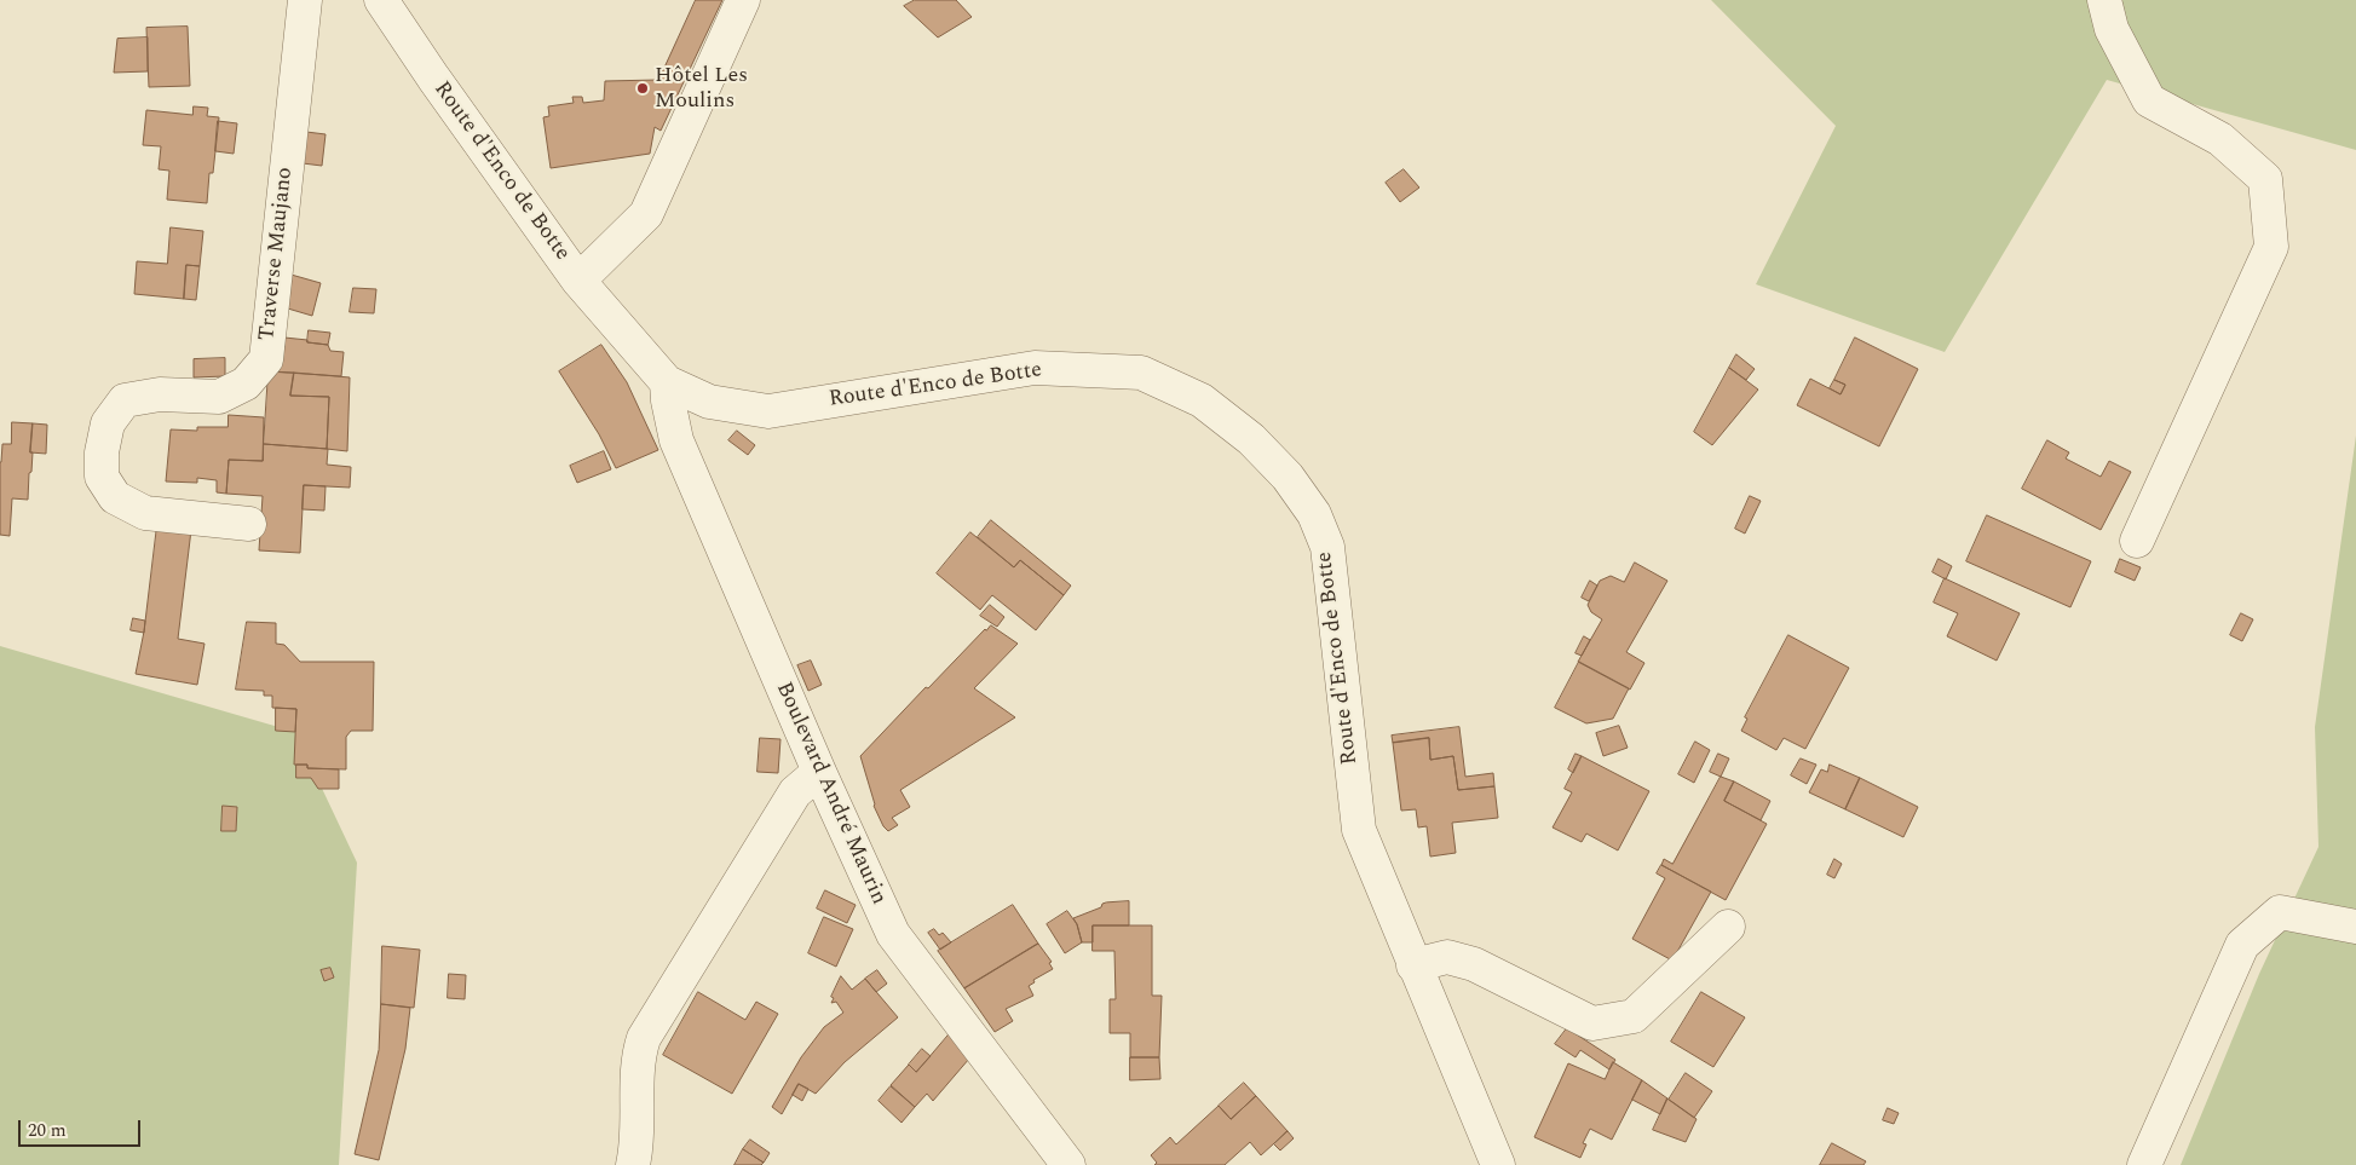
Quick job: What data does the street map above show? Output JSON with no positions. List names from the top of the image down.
{
  "streets": {
    "street": ["Route d'Enco de Botte", "Traverse Maujano", "Boulevard André Maurin"]
  },
  "crossings": [
    ["Route d'Enco de Botte", "Boulevard André Maurin"]
  ],
  "places": ["Hôtel Les Moulins"],
  "scale_bar": "20 m"
}
